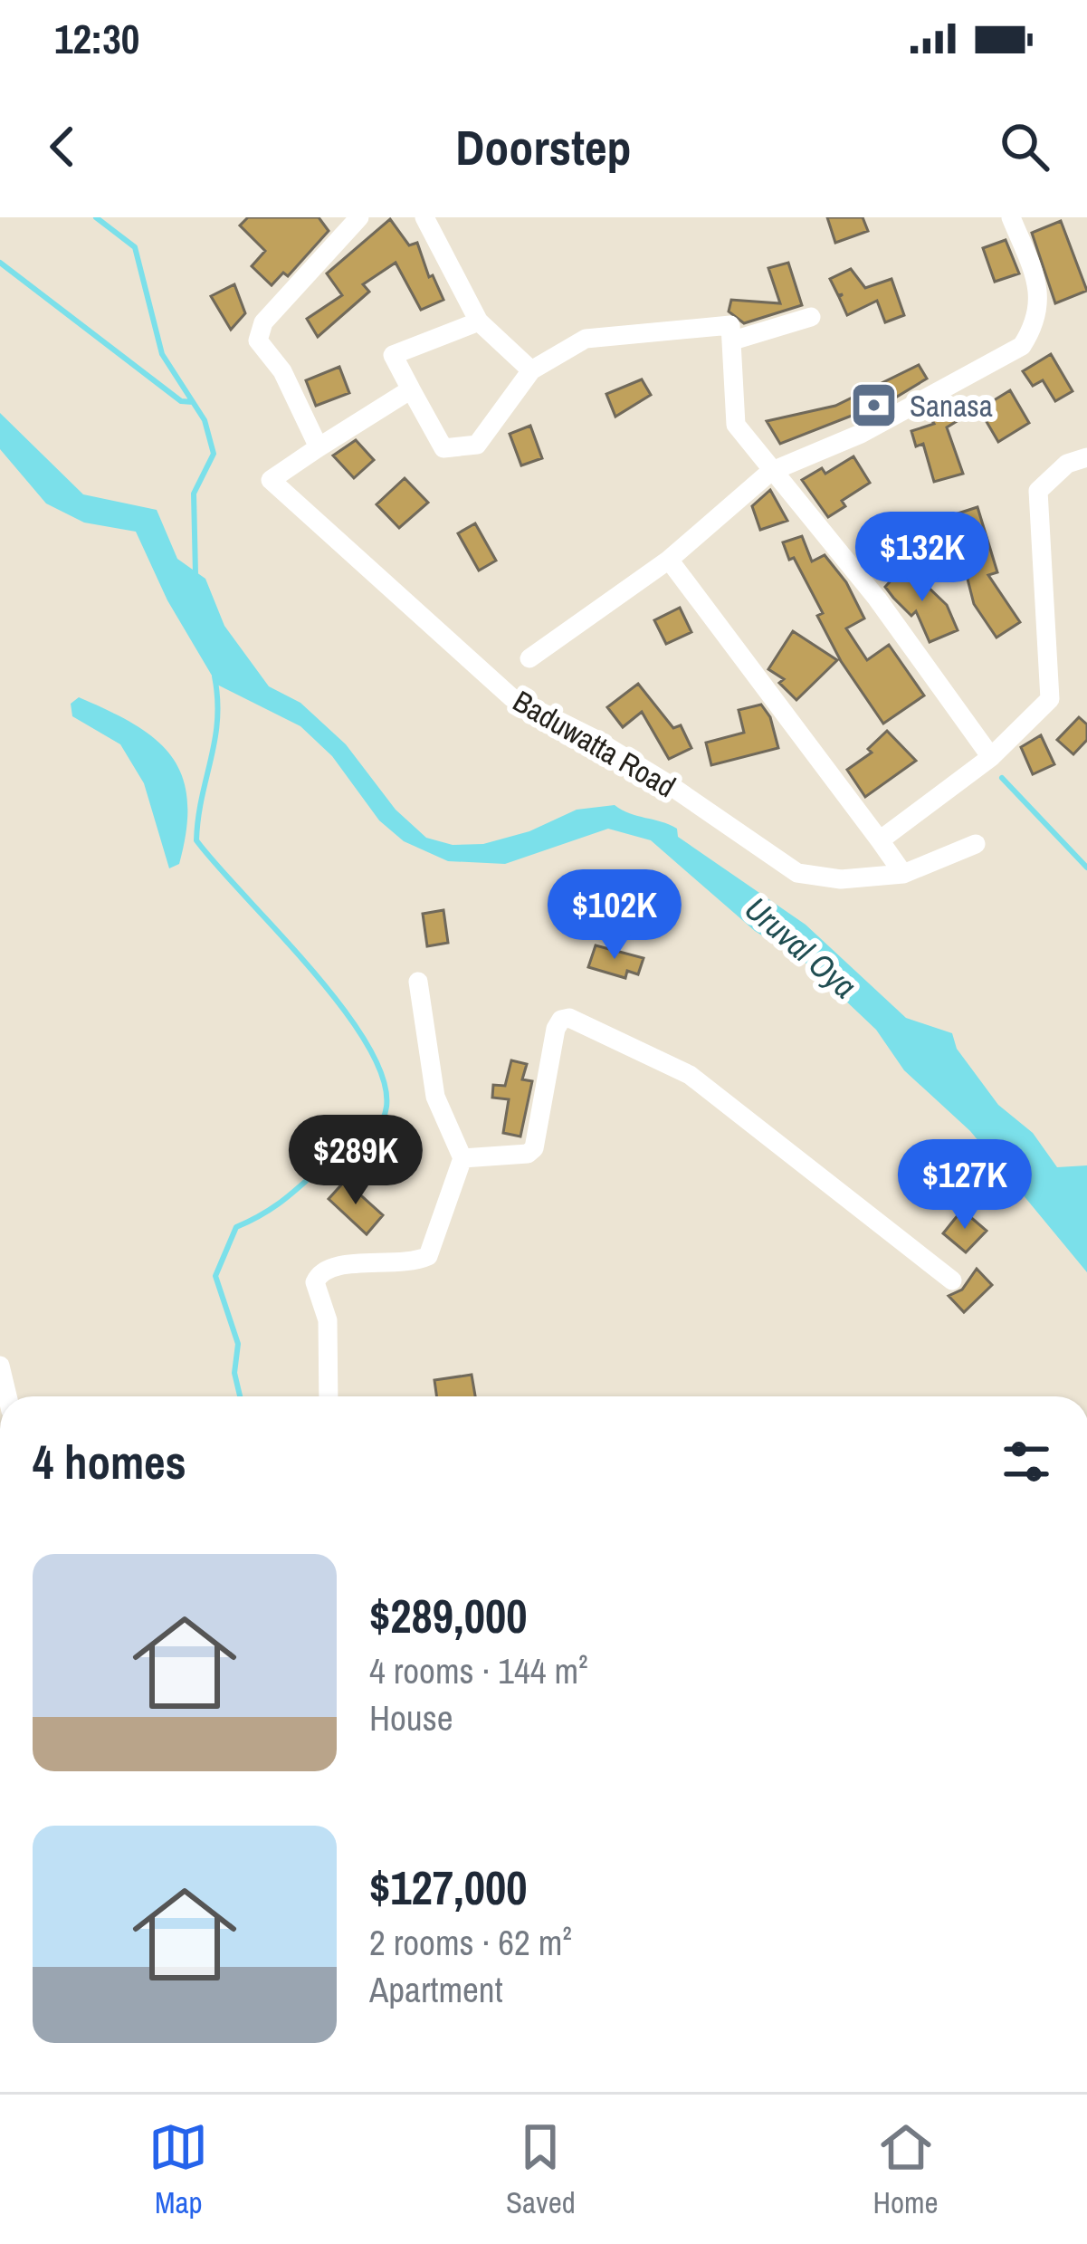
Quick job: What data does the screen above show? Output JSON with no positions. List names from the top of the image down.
{
  "streets": {
    "street": ["Baduwatta Road"]
  },
  "water": ["Uruval Oya"],
  "places": {
    "bank": ["Sanasa"]
  },
  "page": {
    "status": "12:30",
    "header": "Doorstep",
    "price": [
      "$132K",
      "$102K",
      "$289K",
      "$127K"
    ],
    "heading": "4 homes",
    "list": [
      {
        "name": "$289,000",
        "note": "4 rooms · 144 m² · House"
      },
      {
        "name": "$127,000",
        "note": "2 rooms · 62 m² · Apartment"
      }
    ],
    "tabs": ["Map", "Saved", "Home"]
  }
}
